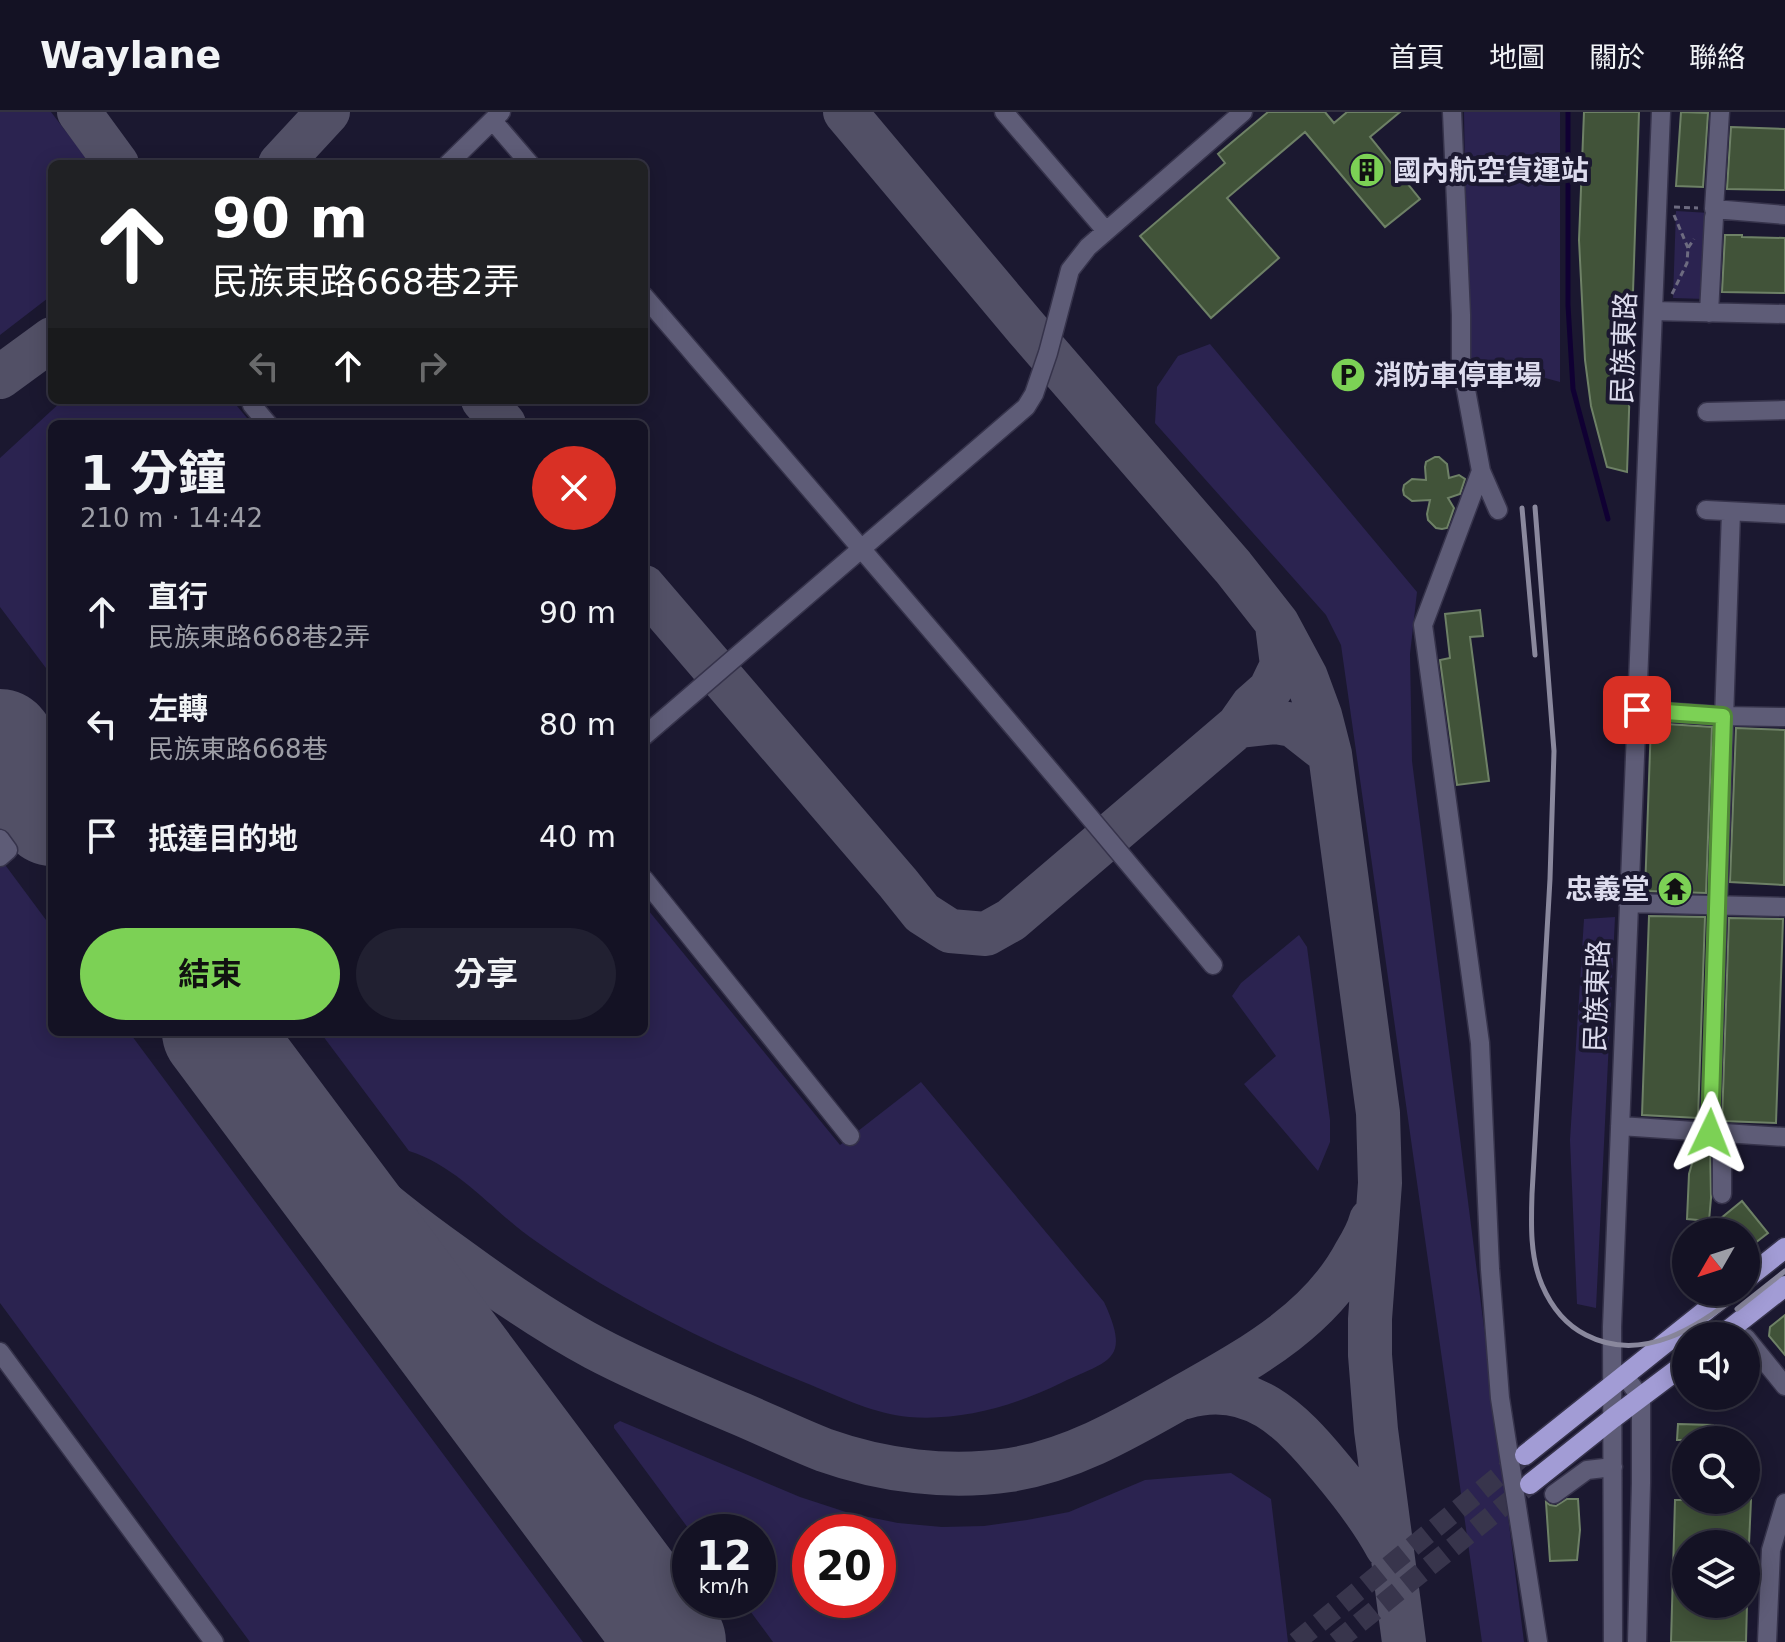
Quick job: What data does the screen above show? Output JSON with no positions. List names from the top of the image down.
{
  "streets": {
    "street": ["民族東路"]
  },
  "places": {
    "building": ["國內航空貨運站"],
    "parking": ["消防車停車場"],
    "temple": ["忠義堂"]
  },
  "north": "bottom left",
  "page": {
    "header": "Waylane",
    "nav": [
      "首頁",
      "地圖",
      "關於",
      "聯絡"
    ],
    "turn": ["90 m", "民族東路668巷2弄"],
    "heading": ["1 分鐘", "210 m · 14:42"],
    "list": [
      {
        "name": "直行",
        "note": "民族東路668巷2弄",
        "value": "90 m"
      },
      {
        "name": "左轉",
        "note": "民族東路668巷",
        "value": "80 m"
      },
      {
        "name": "抵達目的地",
        "value": "40 m"
      }
    ],
    "buttons": ["結束", "分享"],
    "speed": "12 km/h",
    "limit": "20"
  }
}
